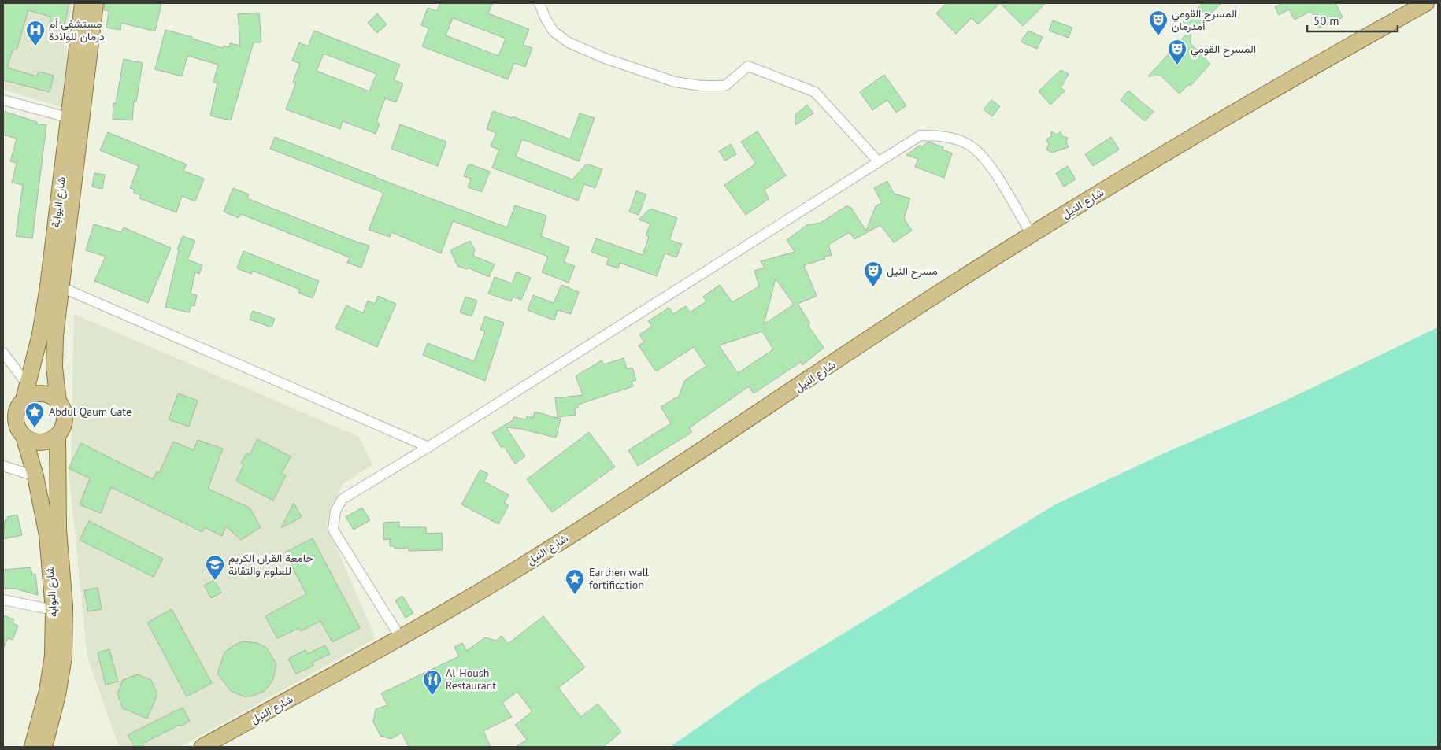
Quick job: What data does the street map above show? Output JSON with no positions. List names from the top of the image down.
{
  "streets": {
    "main road": ["شارع البوابة", "شارع النيل"]
  },
  "places": {
    "theatre": ["المسرح القومي أمدرمان", "المسرح القومي", "مسرح النيل"],
    "hospital": ["مستشفى أم درمان للولادة"],
    "place": ["Abdul Qaum Gate", "Earthen wall fortification"],
    "school or university": ["جامعة القران الكريم للعلوم والتقانة"],
    "restaurant": ["Al-Housh Restaurant"]
  },
  "scale_bar": "50 m"
}
